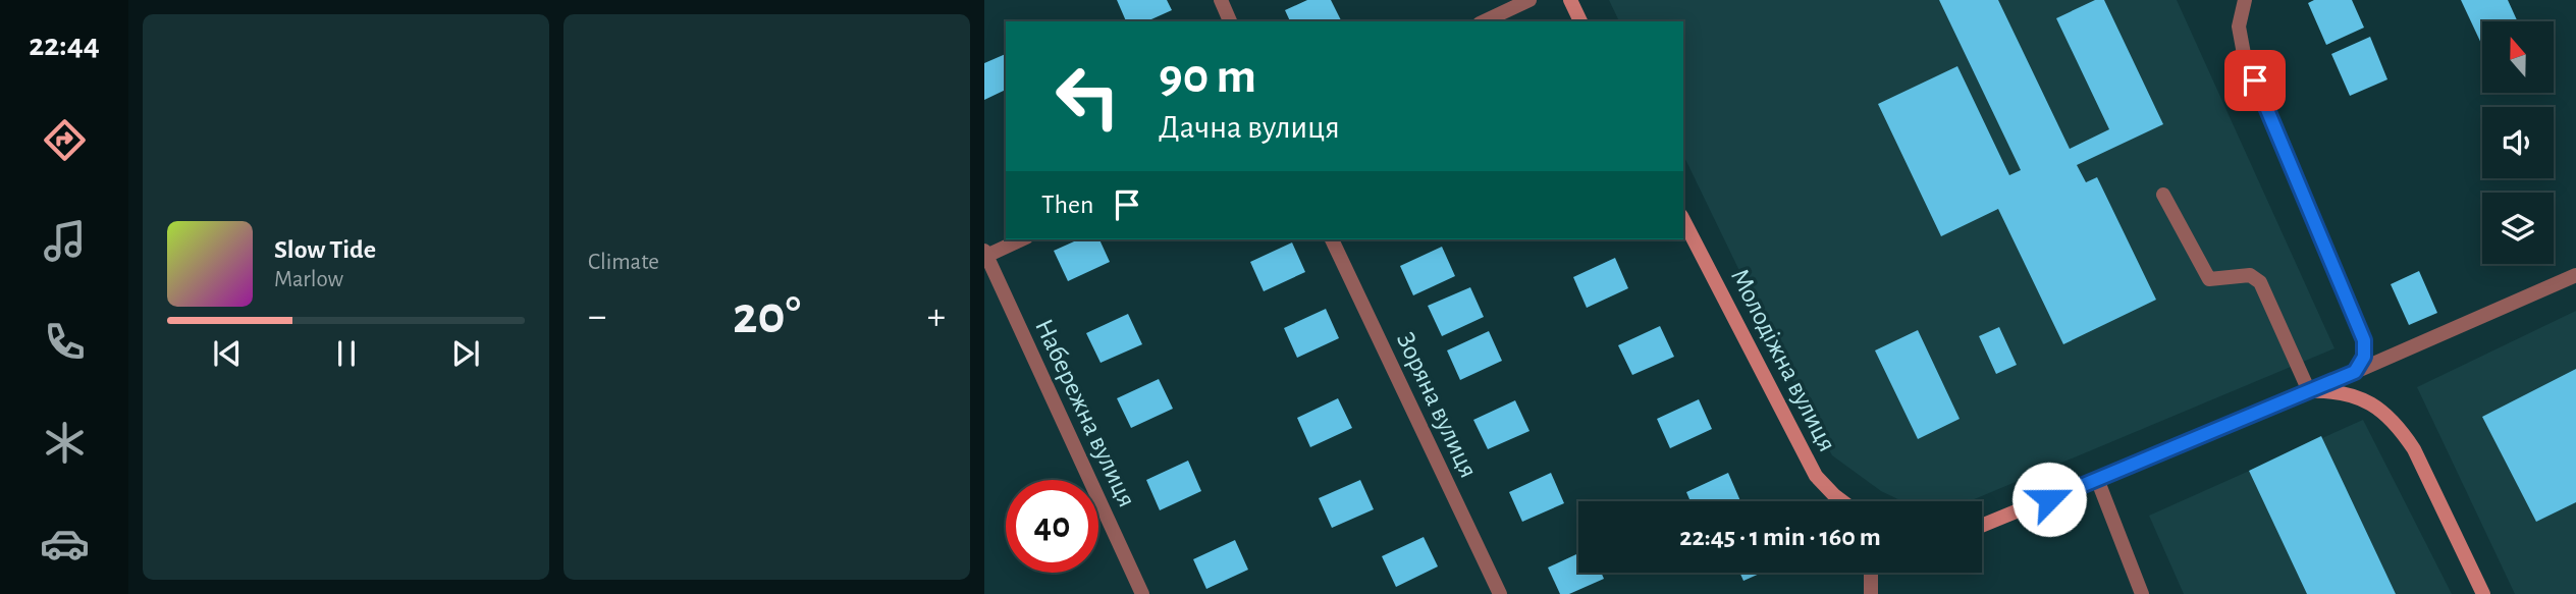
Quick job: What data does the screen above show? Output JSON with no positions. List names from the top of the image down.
{
  "streets": {
    "street": ["Молодіжна вулиця", "Зоряна вулиця", "Набережна вулиця"]
  },
  "north": "top",
  "page": {
    "tabs": "22:44",
    "tile": "Climate",
    "turn": ["90 m", "Дачна вулиця"],
    "then": "Then",
    "song": ["Slow Tide", "Marlow"],
    "heat": ["−", "20°", "+"],
    "limit": "40",
    "trip": "22:45 · 1 min · 160 m"
  }
}
